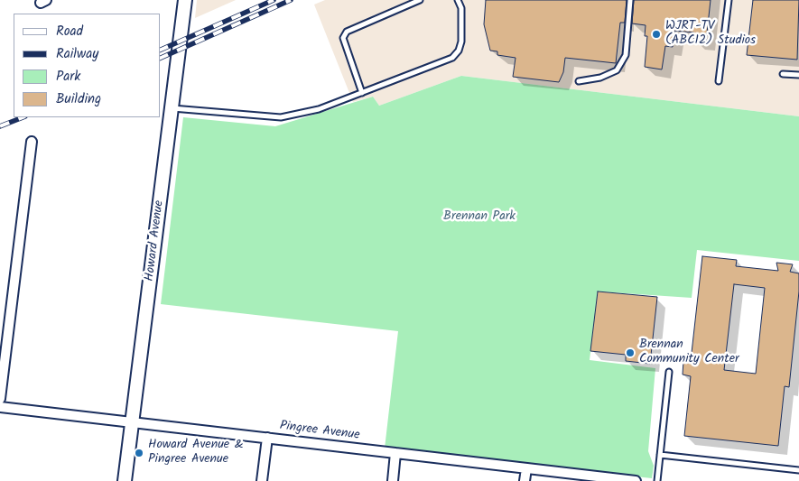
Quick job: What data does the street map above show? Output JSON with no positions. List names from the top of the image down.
{
  "streets": {
    "street": ["Howard Avenue", "Pingree Avenue"]
  },
  "crossings": [
    ["Howard Avenue", "Pingree Avenue"]
  ],
  "parks": ["Brennan Park"],
  "places": ["WJRT-TV (ABC12) Studios", "Brennan Community Center", "Howard Avenue & Pingree Avenue"],
  "legend": [
    "Road",
    "Railway",
    "Park",
    "Building"
  ]
}
